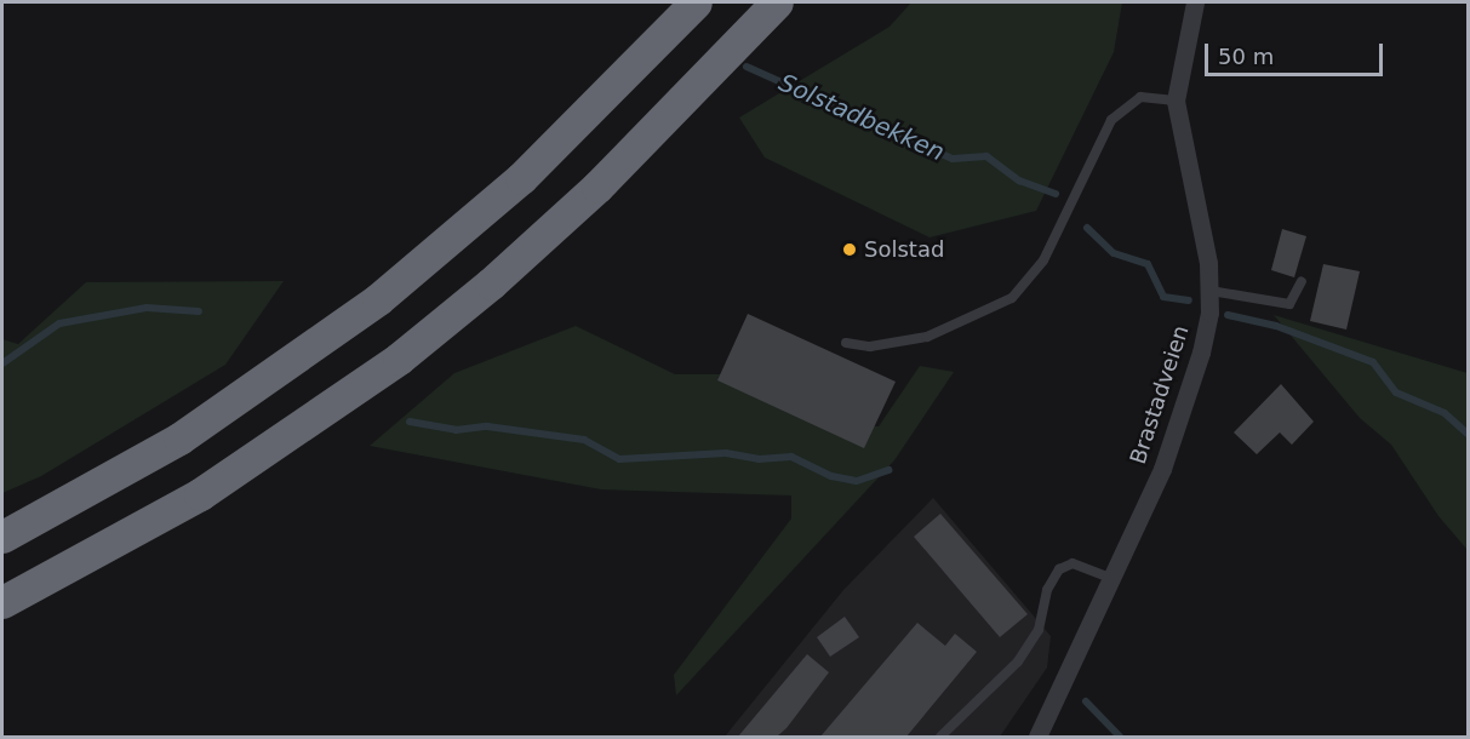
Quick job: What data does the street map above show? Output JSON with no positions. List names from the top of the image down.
{
  "streets": {
    "street": ["Brastadveien"]
  },
  "water": ["Solstadbekken"],
  "places": ["Solstad"],
  "scale_bar": "50 m"
}
